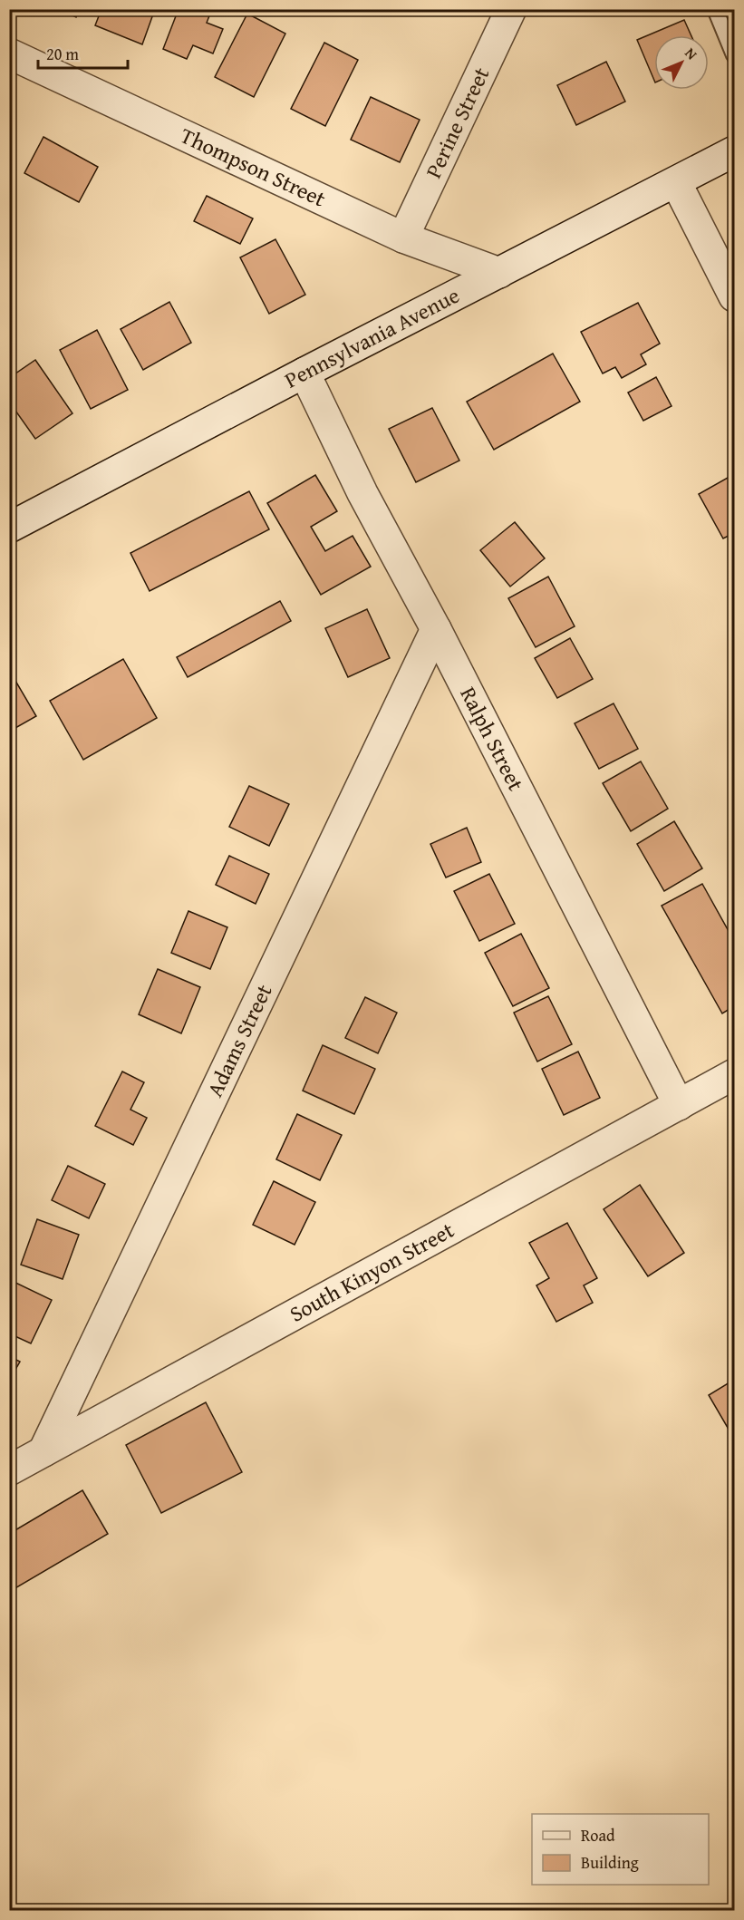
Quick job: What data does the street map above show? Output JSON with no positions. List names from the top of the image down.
{
  "streets": {
    "street": [
      "Perine Street",
      "Thompson Street",
      "Pennsylvania Avenue",
      "Ralph Street",
      "Adams Street",
      "South Kinyon Street"
    ]
  },
  "crossings": [
    ["Perine Street", "Thompson Street"],
    ["Thompson Street", "Pennsylvania Avenue"],
    ["Pennsylvania Avenue", "Ralph Street"],
    ["Ralph Street", "Adams Street"],
    ["Ralph Street", "South Kinyon Street"],
    ["Adams Street", "South Kinyon Street"]
  ],
  "legend": ["Road", "Building"],
  "scale_bar": "20 m",
  "north": "top right"
}
